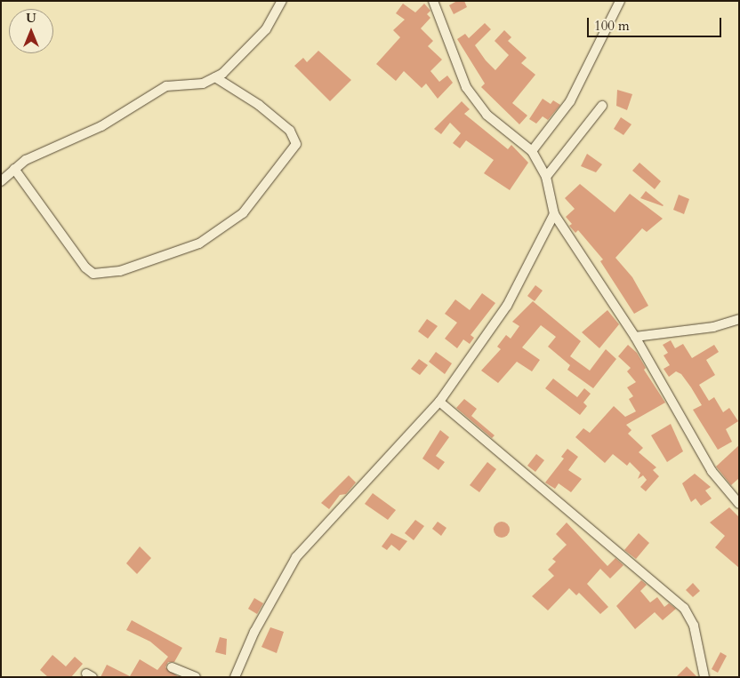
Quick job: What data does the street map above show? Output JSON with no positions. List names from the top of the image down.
{
  "scale_bar": "100 m",
  "north": "top"
}
